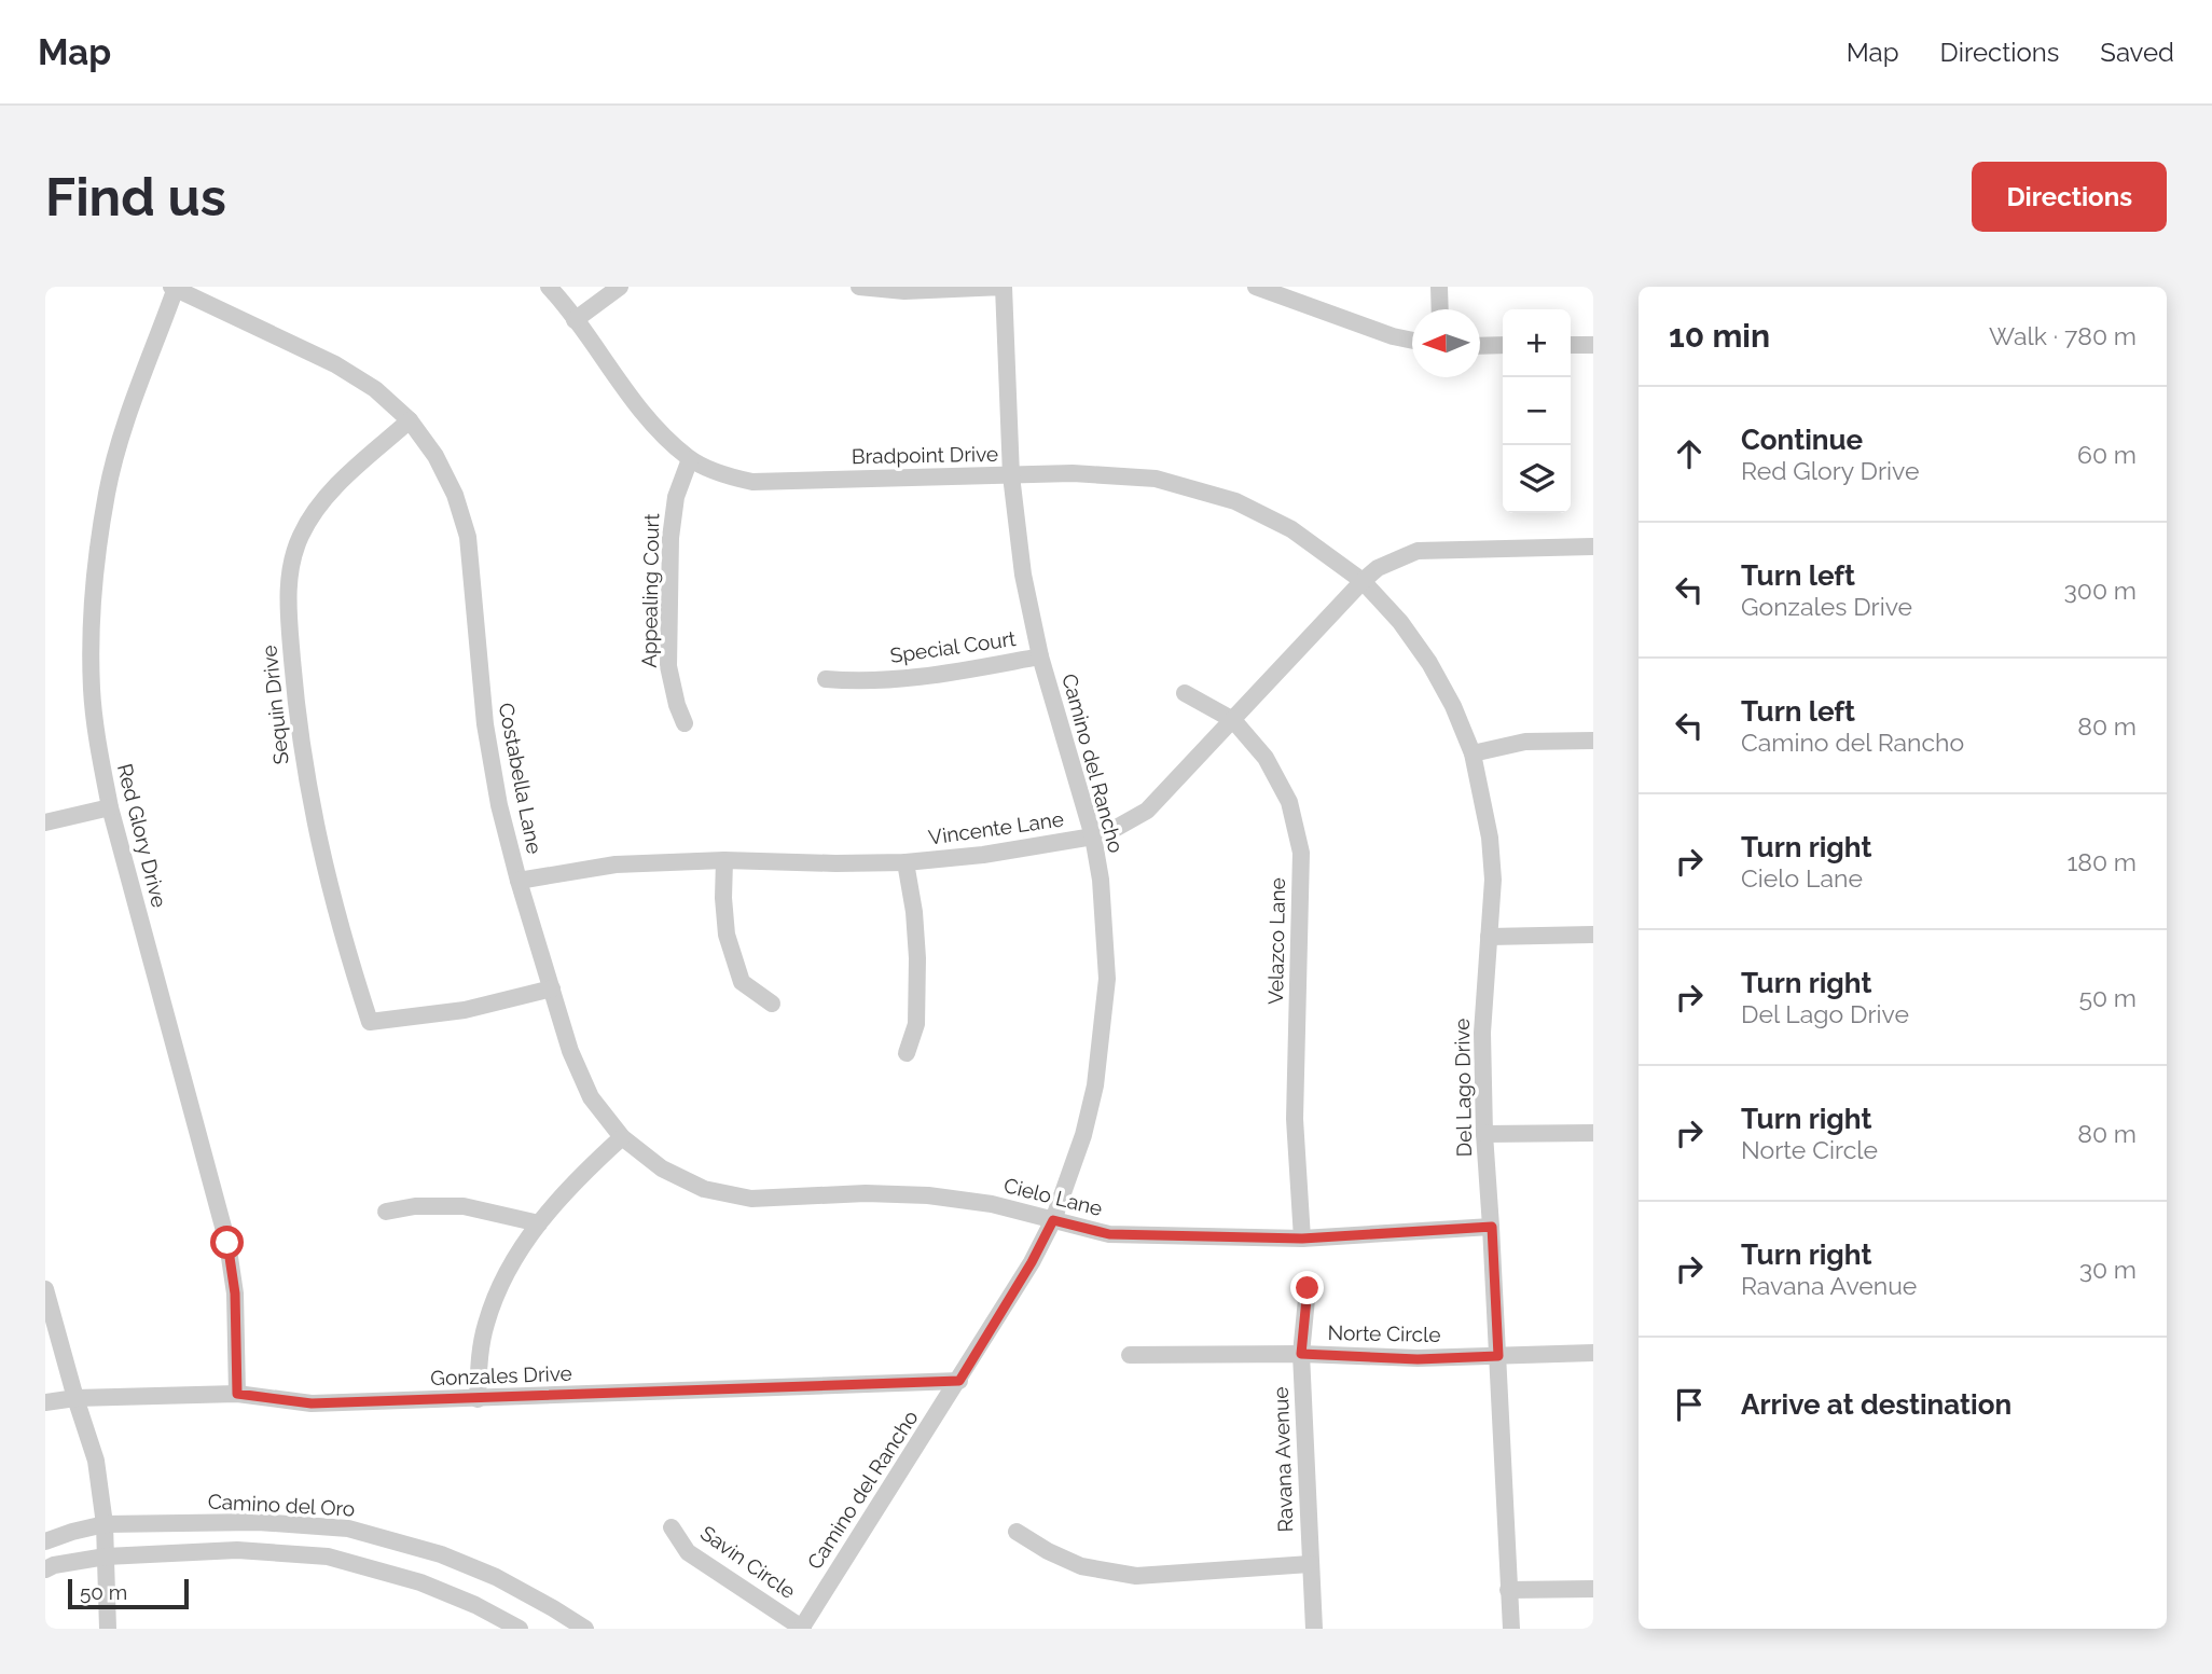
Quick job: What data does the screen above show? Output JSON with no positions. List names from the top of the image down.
{
  "streets": {
    "street": [
      "Bradpoint Drive",
      "Appealing Court",
      "Special Court",
      "Sequin Drive",
      "Camino del Rancho",
      "Costabella Lane",
      "Vincente Lane",
      "Red Glory Drive",
      "Velazco Lane",
      "Del Lago Drive",
      "Cielo Lane",
      "Norte Circle",
      "Gonzales Drive",
      "Ravana Avenue",
      "Camino del Oro",
      "Savin Circle"
    ]
  },
  "crossings": [
    ["Bradpoint Drive", "Appealing Court"],
    ["Bradpoint Drive", "Camino del Rancho"],
    ["Bradpoint Drive", "Vincente Lane"],
    ["Bradpoint Drive", "Del Lago Drive"],
    ["Special Court", "Camino del Rancho"],
    ["Sequin Drive", "Costabella Lane"],
    ["Camino del Rancho", "Vincente Lane"],
    ["Camino del Rancho", "Cielo Lane"],
    ["Camino del Rancho", "Gonzales Drive"],
    ["Camino del Rancho", "Savin Circle"],
    ["Costabella Lane", "Vincente Lane"],
    ["Costabella Lane", "Red Glory Drive"],
    ["Costabella Lane", "Cielo Lane"],
    ["Vincente Lane", "Velazco Lane"],
    ["Vincente Lane", "Del Lago Drive"],
    ["Red Glory Drive", "Gonzales Drive"],
    ["Velazco Lane", "Cielo Lane"],
    ["Del Lago Drive", "Cielo Lane"],
    ["Del Lago Drive", "Norte Circle"],
    ["Norte Circle", "Ravana Avenue"]
  ],
  "scale_bar": "50 m",
  "north": "left",
  "page": {
    "header": "Map",
    "nav": ["Map", "Directions", "Saved"],
    "buttons": "Directions",
    "title": "Find us",
    "heading": ["10 min", "Walk · 780 m"],
    "map_buttons": ["+", "−"],
    "list": [
      ["Continue", "Red Glory Drive", "60 m"],
      ["Turn left", "Gonzales Drive", "300 m"],
      ["Turn left", "Camino del Rancho", "80 m"],
      ["Turn right", "Cielo Lane", "180 m"],
      ["Turn right", "Del Lago Drive", "50 m"],
      ["Turn right", "Norte Circle", "80 m"],
      ["Turn right", "Ravana Avenue", "30 m"],
      "Arrive at destination"
    ],
    "scale": "50 m"
  }
}
